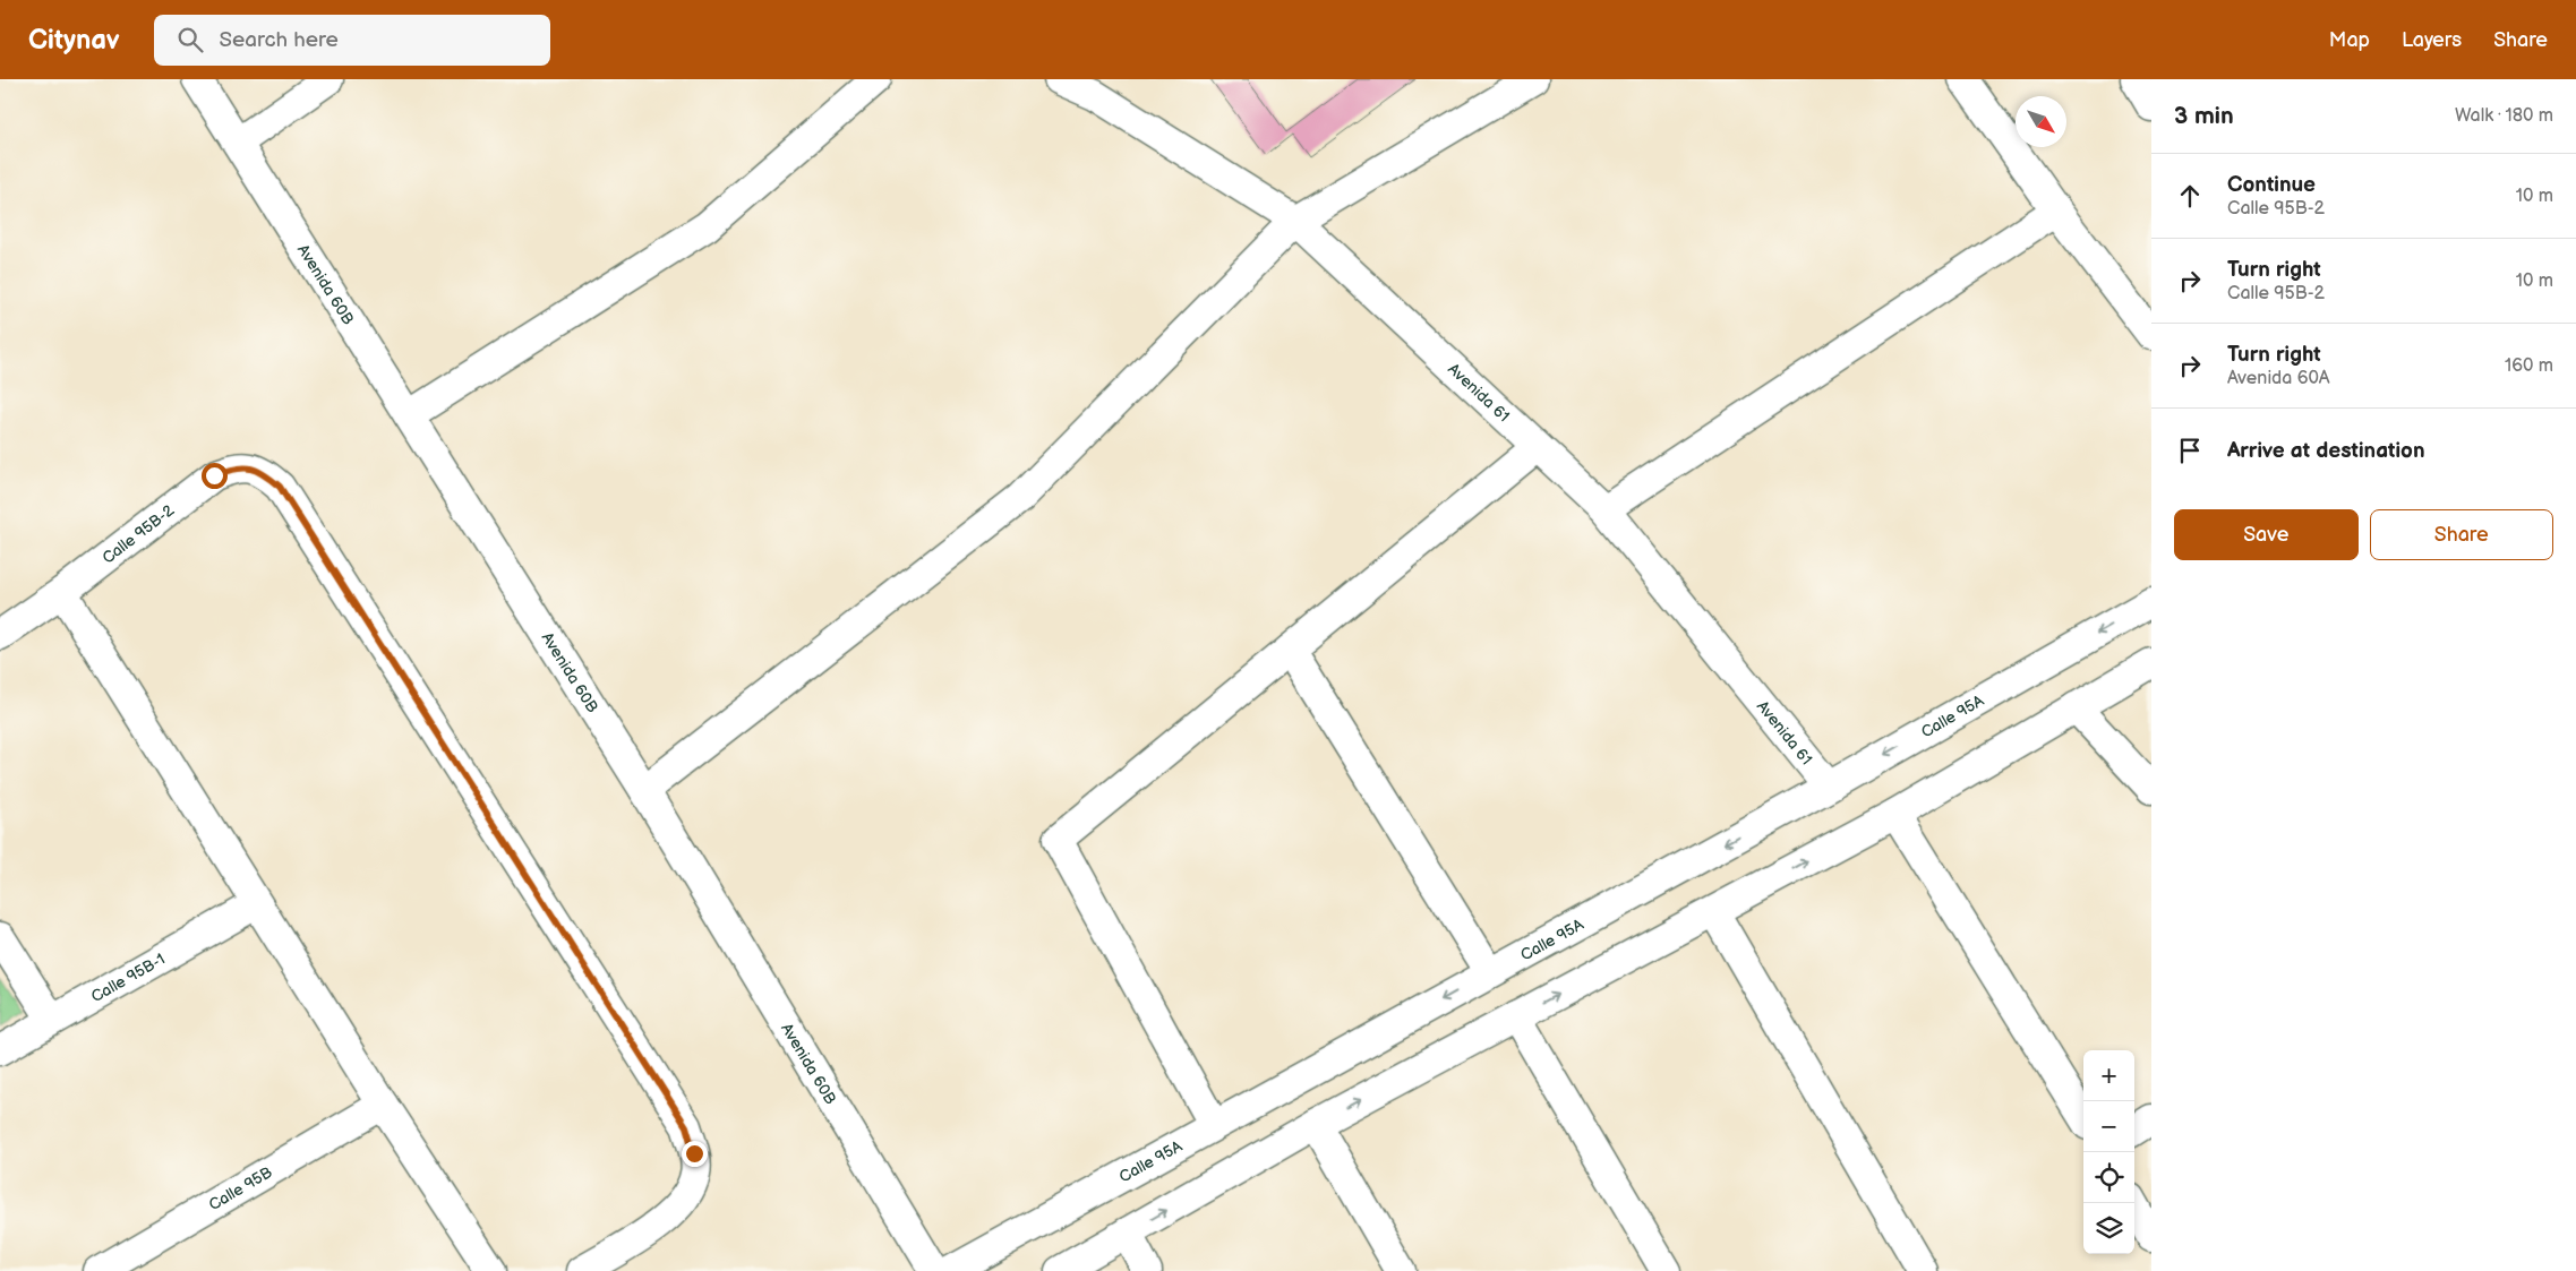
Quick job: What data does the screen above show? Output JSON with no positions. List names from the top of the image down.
{
  "streets": {
    "street": [
      "Avenida 60B",
      "Avenida 61",
      "Calle 95B-2",
      "Calle 95A",
      "Calle 95B-1",
      "Calle 95B"
    ]
  },
  "crossings": [
    ["Avenida 61", "Calle 95A"]
  ],
  "north": "bottom right",
  "page": {
    "header": "Citynav",
    "search": "Search here",
    "nav": ["Map", "Layers", "Share"],
    "heading": ["3 min", "Walk · 180 m"],
    "list": [
      ["Continue", "Calle 95B-2", "10 m"],
      ["Turn right", "Calle 95B-2", "10 m"],
      ["Turn right", "Avenida 60A", "160 m"],
      "Arrive at destination"
    ],
    "buttons": ["Save", "Share"],
    "map_buttons": ["+", "−"]
  }
}
